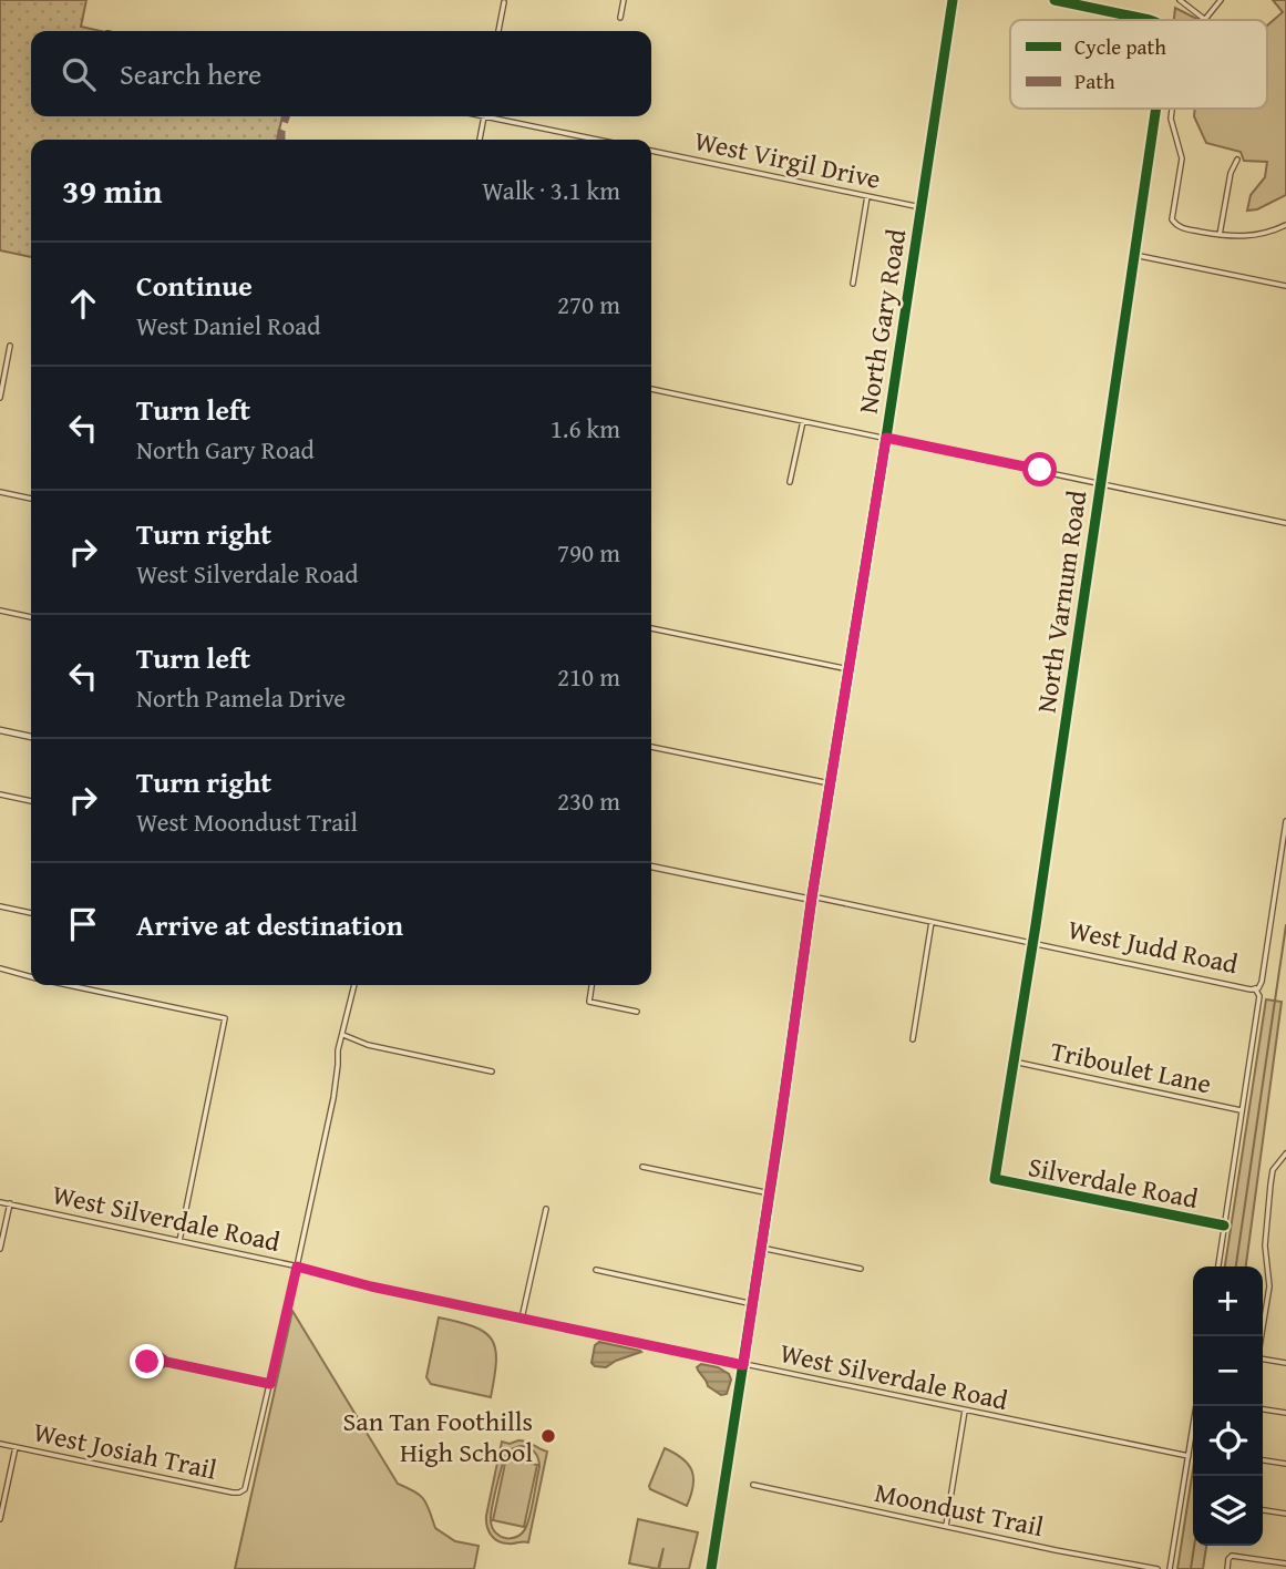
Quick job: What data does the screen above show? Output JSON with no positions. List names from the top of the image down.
{
  "streets": {
    "street": [
      "West Virgil Drive",
      "North Gary Road",
      "North Varnum Road",
      "West Judd Road",
      "Triboulet Lane",
      "Silverdale Road",
      "West Silverdale Road",
      "West Josiah Trail",
      "Moondust Trail"
    ]
  },
  "crossings": [
    ["West Virgil Drive", "North Gary Road"],
    ["North Gary Road", "West Judd Road"],
    ["North Gary Road", "West Silverdale Road"],
    ["North Varnum Road", "West Judd Road"],
    ["North Varnum Road", "Triboulet Lane"],
    ["North Varnum Road", "Silverdale Road"]
  ],
  "places": ["San Tan Foothills High School"],
  "legend": ["Cycle path", "Path"],
  "page": {
    "search": "Search here",
    "heading": ["39 min", "Walk · 3.1 km"],
    "list": [
      ["Continue", "West Daniel Road", "270 m"],
      ["Turn left", "North Gary Road", "1.6 km"],
      ["Turn right", "West Silverdale Road", "790 m"],
      ["Turn left", "North Pamela Drive", "210 m"],
      ["Turn right", "West Moondust Trail", "230 m"],
      "Arrive at destination"
    ],
    "map_buttons": ["+", "−"]
  }
}
